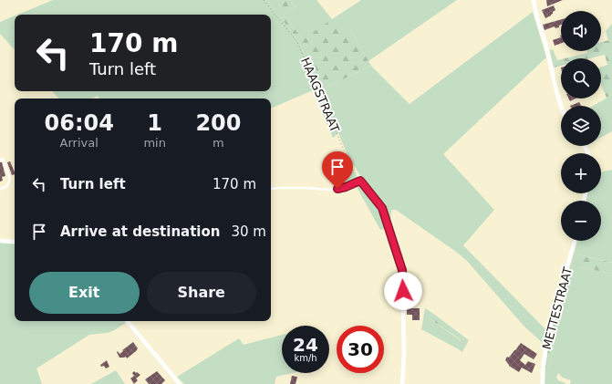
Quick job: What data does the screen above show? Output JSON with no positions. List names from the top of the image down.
{
  "streets": {
    "street": ["METTESTRAAT"],
    "path": ["HAAGSTRAAT"]
  },
  "page": {
    "map_buttons": ["+", "−"],
    "turn": ["170 m", "Turn left"],
    "eta": [
      "06:04",
      "Arrival",
      "1",
      "min",
      "200",
      "m"
    ],
    "list": [
      {
        "name": "Turn left",
        "value": "170 m"
      },
      {
        "name": "Arrive at destination",
        "value": "30 m"
      }
    ],
    "buttons": ["Exit", "Share"],
    "speed": "24 km/h",
    "limit": "30"
  }
}
